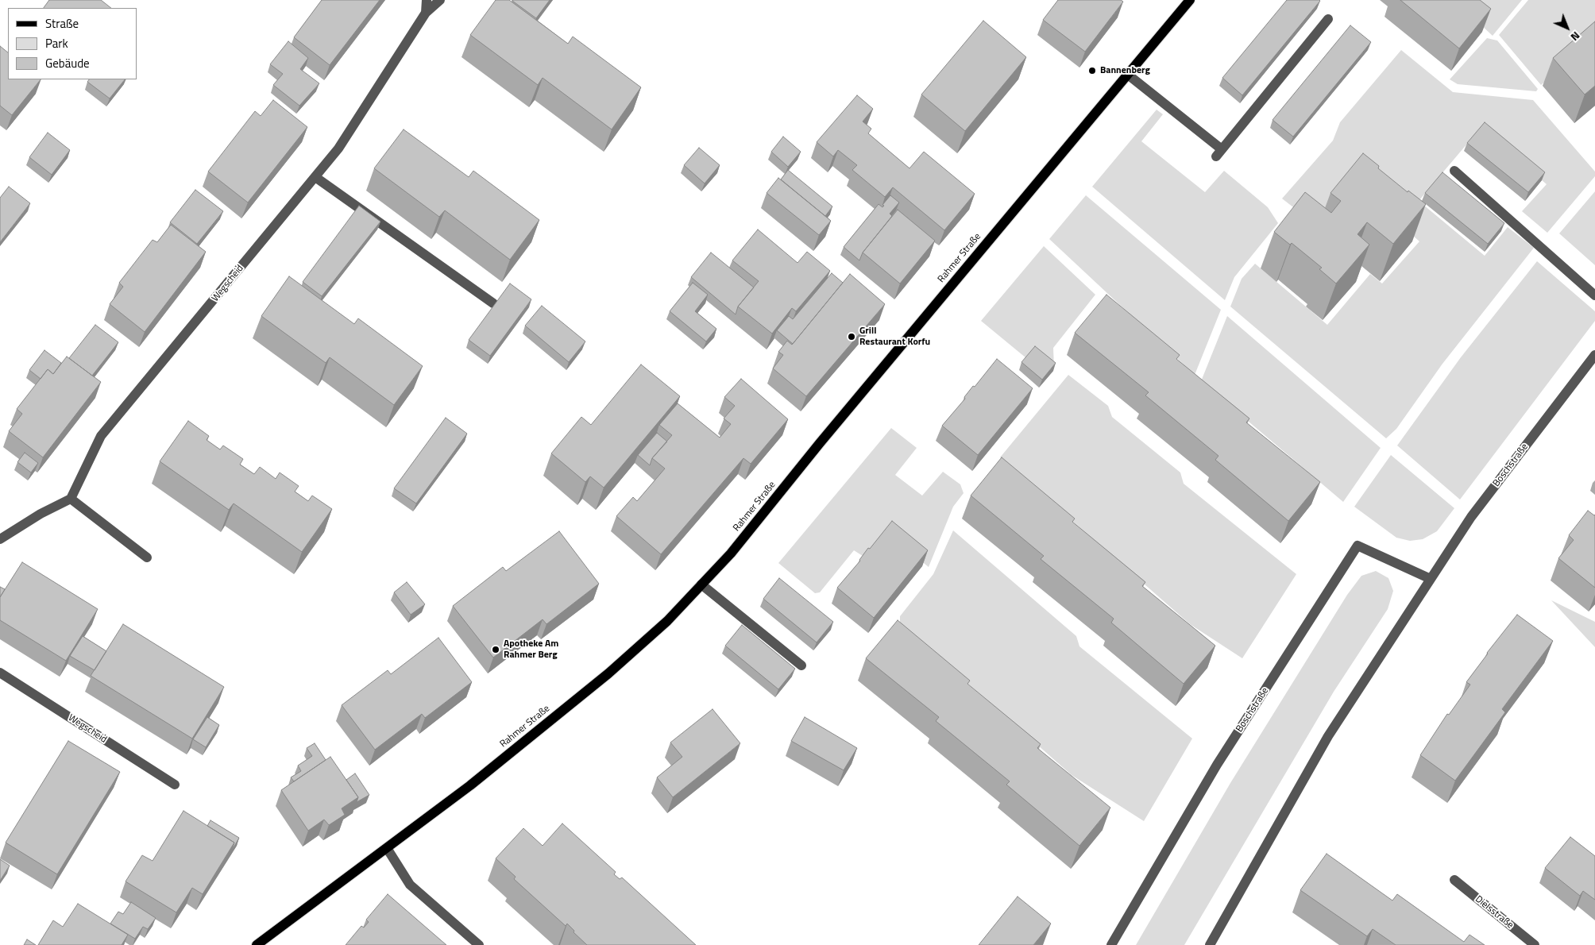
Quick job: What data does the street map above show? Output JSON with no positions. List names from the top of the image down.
{
  "streets": {
    "main road": ["Rahmer Straße"],
    "street": ["Wegscheid", "Boschstraße", "Dielsstraße"]
  },
  "places": ["Bannenberg", "Grill Restaurant Korfu", "Apotheke Am Rahmer Berg"],
  "legend": ["Straße", "Park", "Gebäude"],
  "north": "bottom right"
}
